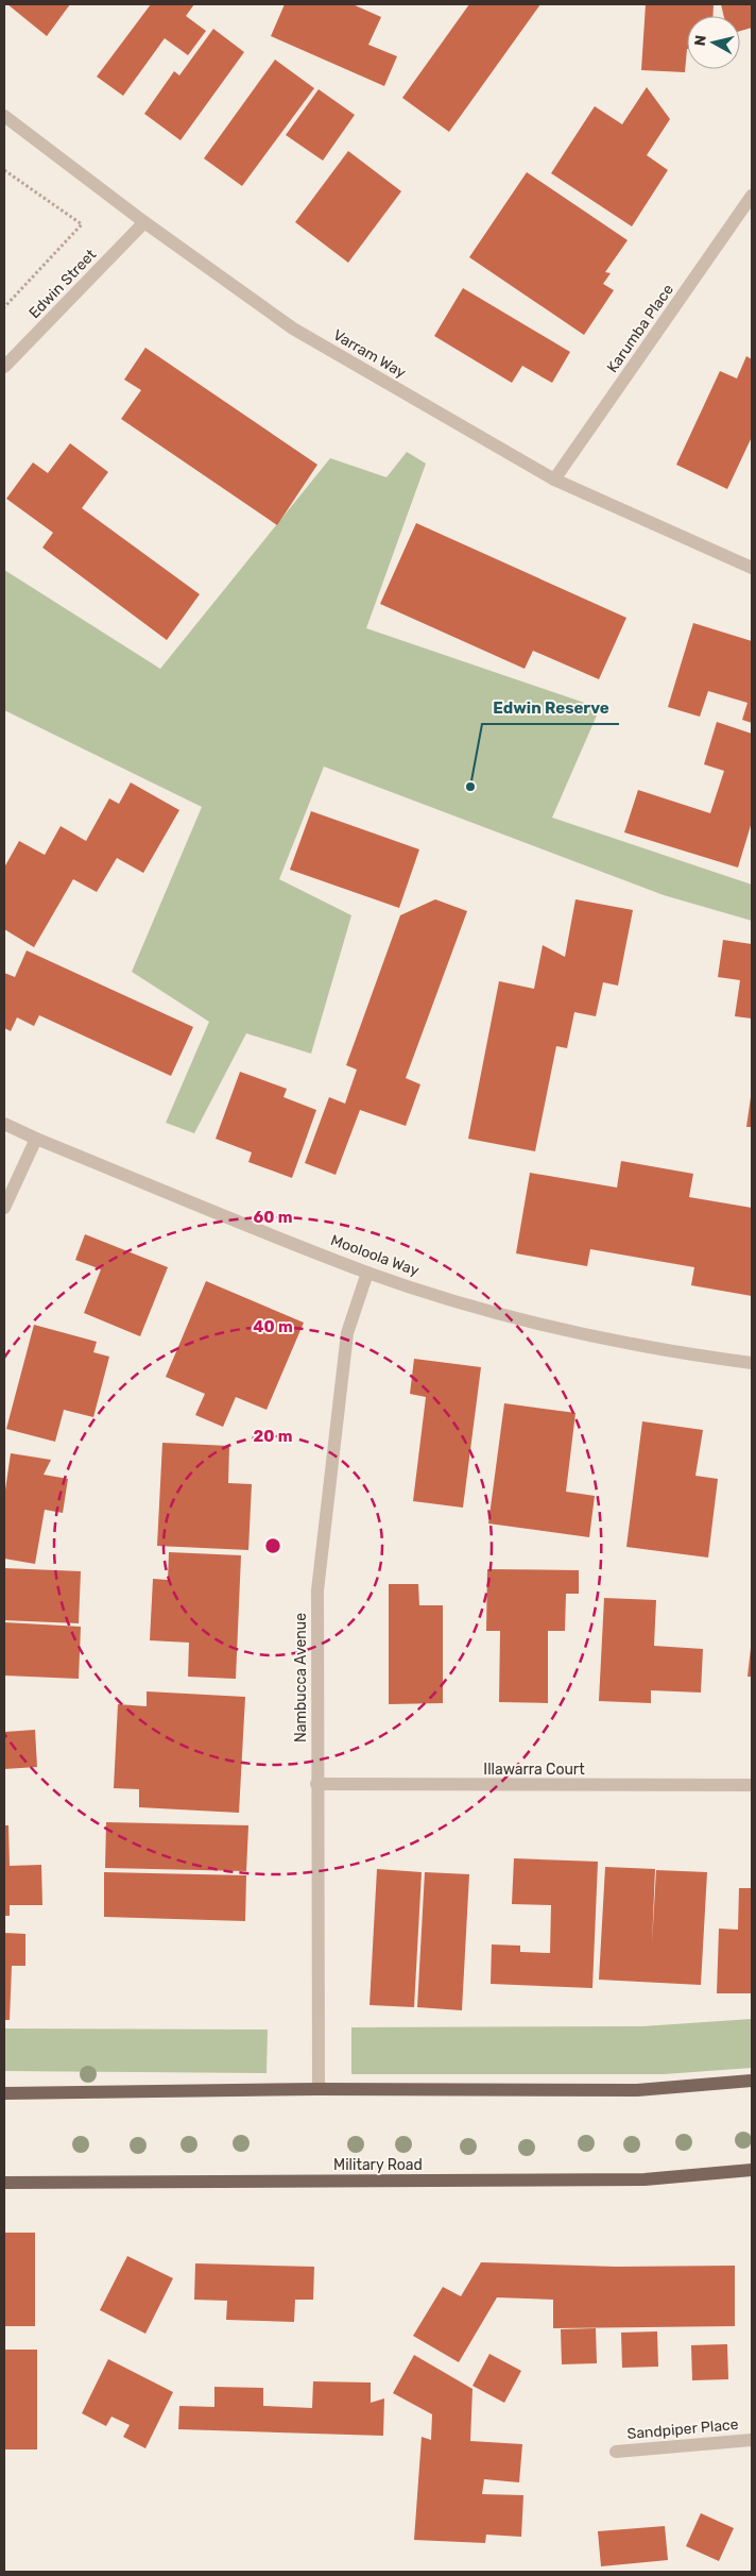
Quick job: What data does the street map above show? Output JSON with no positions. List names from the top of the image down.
{
  "streets": {
    "main road": ["Military Road"],
    "street": [
      "Edwin Street",
      "Karumba Place",
      "Varram Way",
      "Mooloola Way",
      "Nambucca Avenue",
      "Illawarra Court",
      "Sandpiper Place"
    ]
  },
  "crossings": [
    ["Edwin Street", "Varram Way"],
    ["Karumba Place", "Varram Way"],
    ["Mooloola Way", "Nambucca Avenue"],
    ["Nambucca Avenue", "Illawarra Court"]
  ],
  "places": ["Edwin Reserve"],
  "north": "left",
  "rings": ["60 m", "40 m", "20 m"]
}
